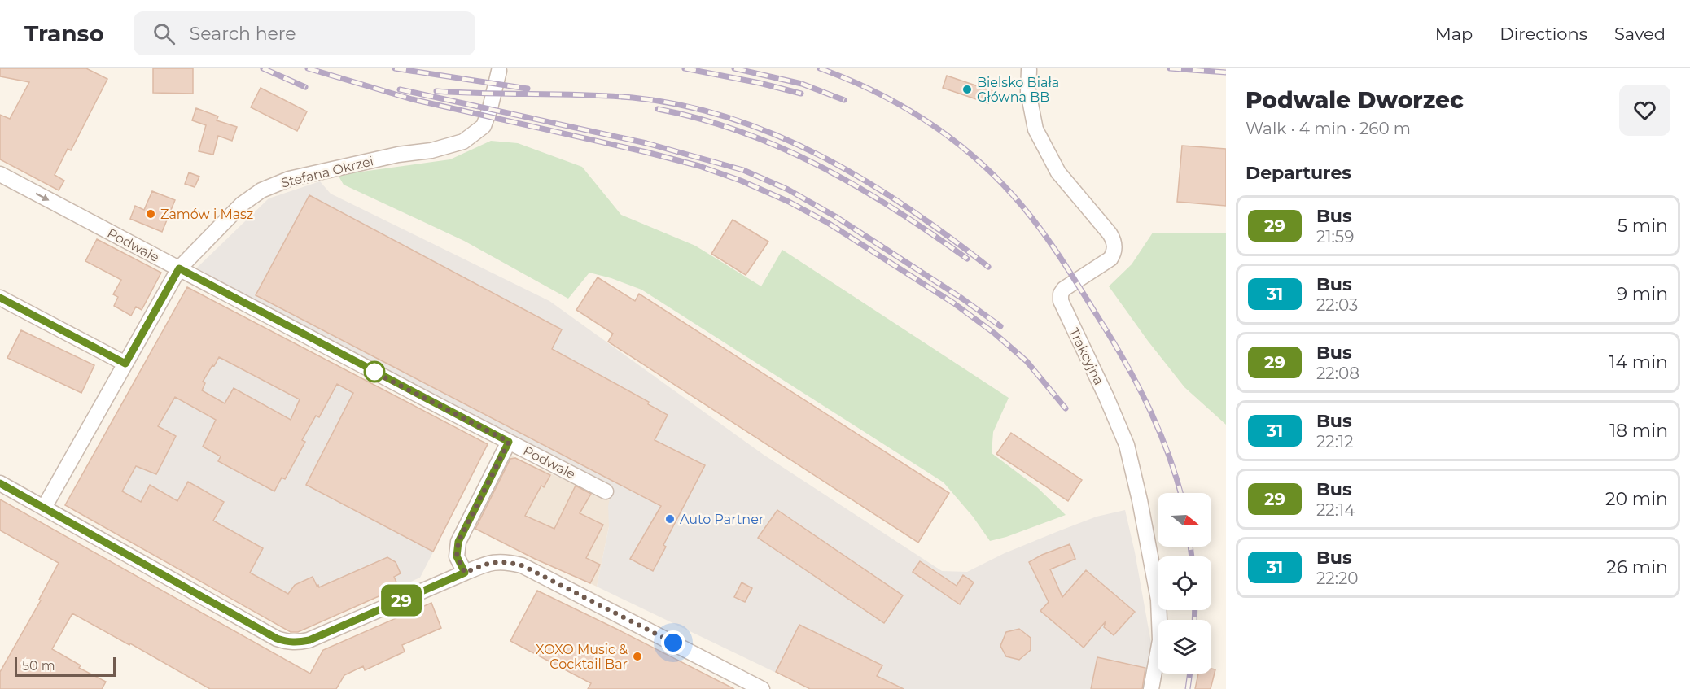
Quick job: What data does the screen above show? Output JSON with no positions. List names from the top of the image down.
{
  "streets": {
    "street": ["Stefana Okrzei", "Podwale", "Trakcyjna"]
  },
  "crossings": [
    ["Stefana Okrzei", "Podwale"]
  ],
  "places": [
    "Bielsko Biała Główna BB",
    "Zamów i Masz",
    "Auto Partner",
    "XOXO Music & Cocktail Bar"
  ],
  "lines": ["bus line 29"],
  "scale_bar": "50 m",
  "north": "right",
  "page": {
    "header": "Transo",
    "search": "Search here",
    "nav": ["Map", "Directions", "Saved"],
    "on_map": "29",
    "heading": [
      ["Podwale Dworzec", "Walk · 4 min · 260 m"],
      "Departures"
    ],
    "list": [
      {
        "mark": "29",
        "name": "Bus",
        "note": "21:59",
        "value": "5 min"
      },
      {
        "mark": "31",
        "name": "Bus",
        "note": "22:03",
        "value": "9 min"
      },
      {
        "mark": "29",
        "name": "Bus",
        "note": "22:08",
        "value": "14 min"
      },
      {
        "mark": "31",
        "name": "Bus",
        "note": "22:12",
        "value": "18 min"
      },
      {
        "mark": "29",
        "name": "Bus",
        "note": "22:14",
        "value": "20 min"
      },
      {
        "mark": "31",
        "name": "Bus",
        "note": "22:20",
        "value": "26 min"
      }
    ],
    "scale": "50 m"
  }
}
